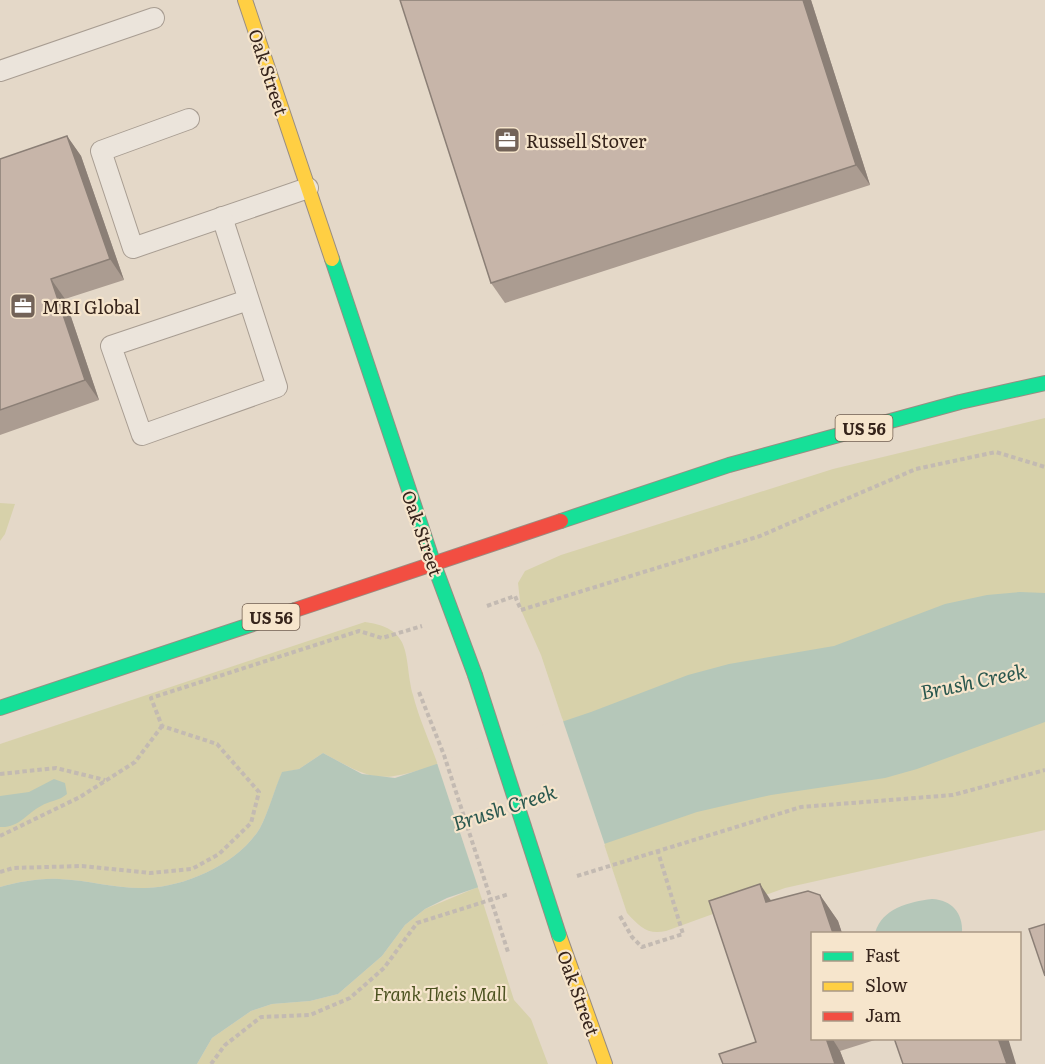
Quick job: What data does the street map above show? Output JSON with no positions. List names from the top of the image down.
{
  "streets": {
    "main road": ["Oak Street", "US 56"]
  },
  "crossings": [
    ["Oak Street", "US 56"]
  ],
  "water": ["Brush Creek"],
  "parks": ["Frank Theis Mall"],
  "places": {
    "office": ["Russell Stover", "MRI Global"]
  },
  "legend": ["Fast", "Slow", "Jam"]
}
